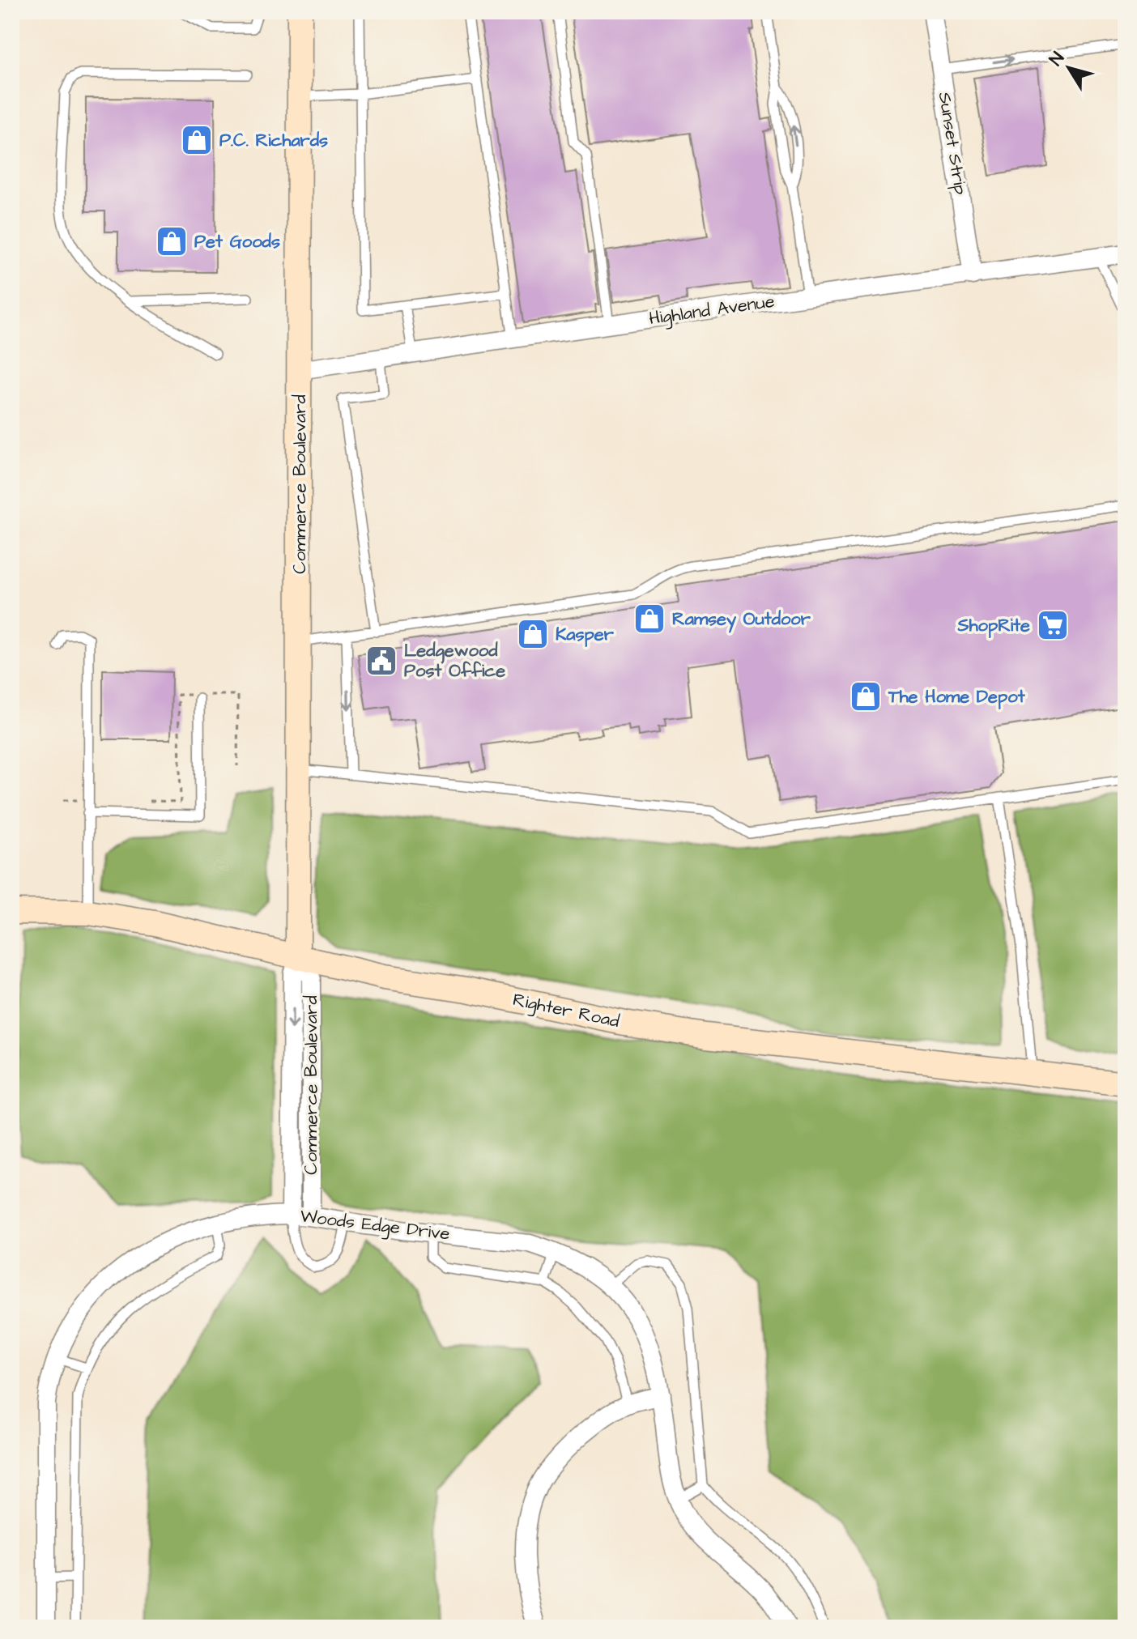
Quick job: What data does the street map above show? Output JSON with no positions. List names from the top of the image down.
{
  "streets": {
    "street": [
      "Sunset Strip",
      "Highland Avenue",
      "Commerce Boulevard",
      "Righter Road",
      "Woods Edge Drive"
    ]
  },
  "crossings": [
    ["Sunset Strip", "Highland Avenue"],
    ["Highland Avenue", "Commerce Boulevard"],
    ["Commerce Boulevard", "Righter Road"],
    ["Commerce Boulevard", "Woods Edge Drive"]
  ],
  "places": {
    "shop": [
      "P.C. Richards",
      "Pet Goods",
      "Ramsey Outdoor",
      "Kasper",
      "The Home Depot"
    ],
    "supermarket": ["ShopRite"],
    "public building": ["Ledgewood Post Office"]
  },
  "north": "top left"
}
